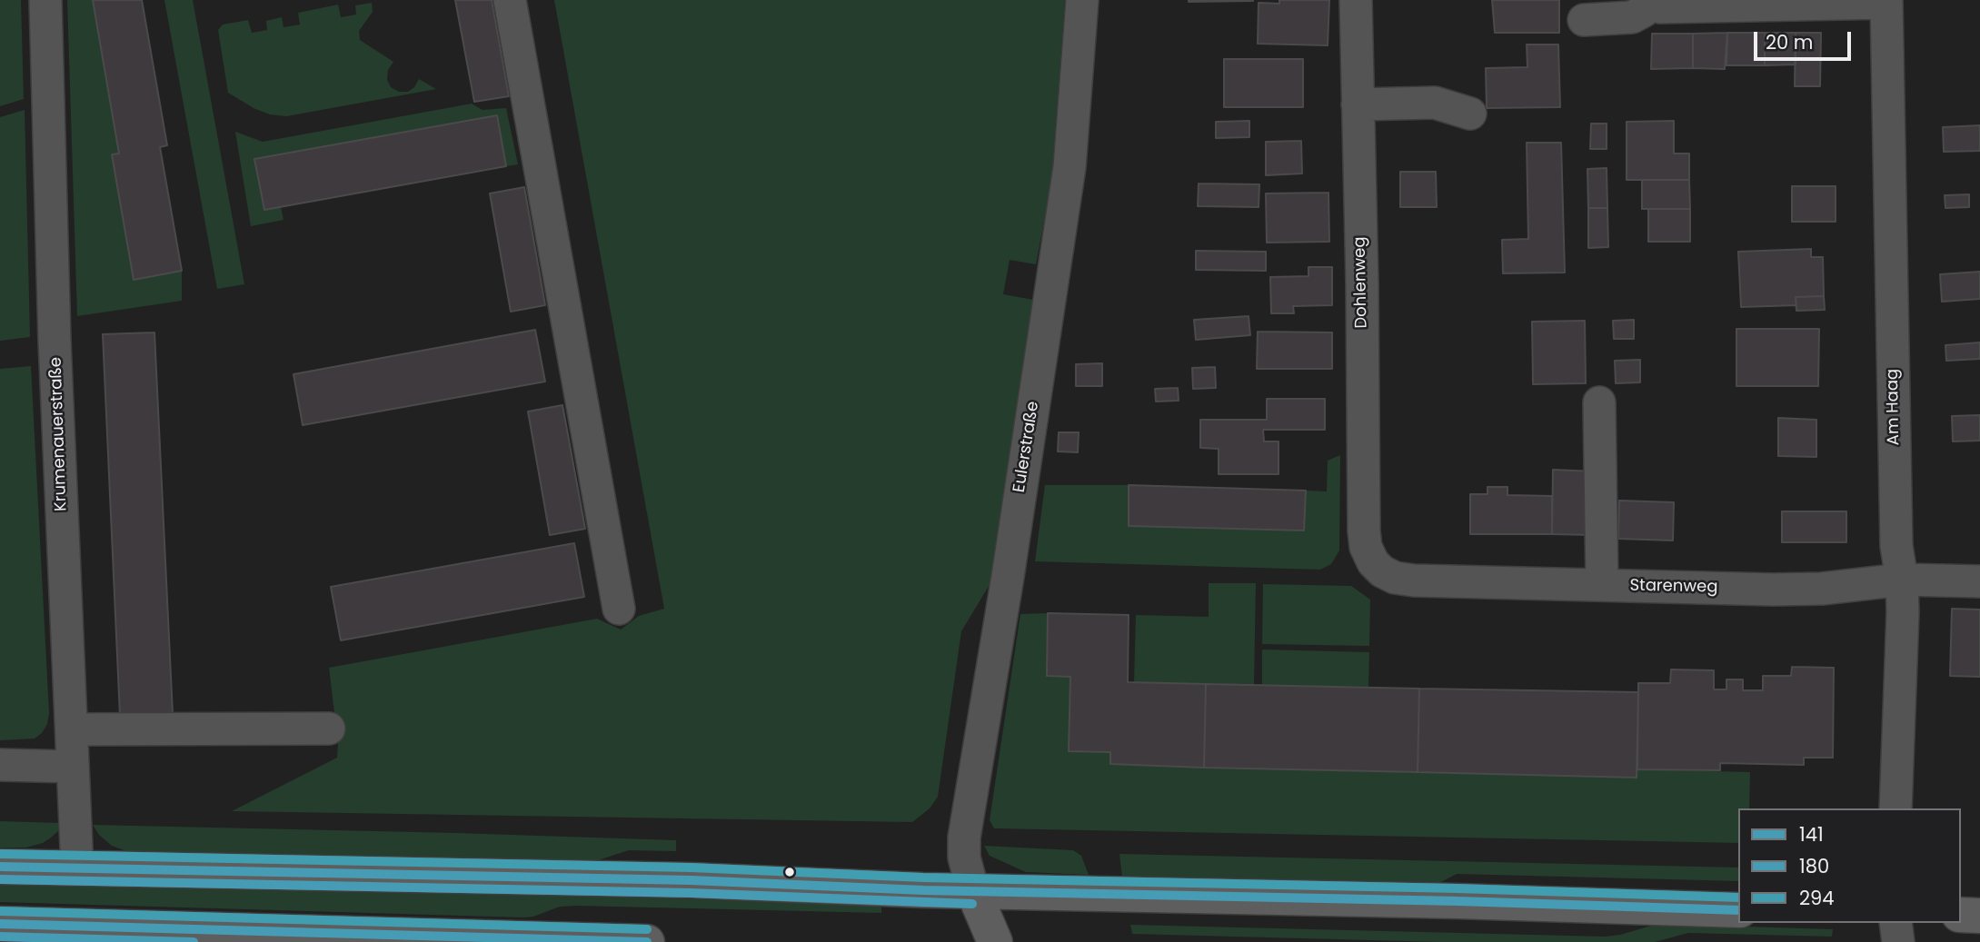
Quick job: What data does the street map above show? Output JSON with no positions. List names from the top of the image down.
{
  "streets": {
    "street": [
      "Dohlenweg",
      "Am Haag",
      "Krumenauerstraße",
      "Eulerstraße",
      "Starenweg"
    ]
  },
  "crossings": [
    ["Dohlenweg", "Starenweg"],
    ["Am Haag", "Starenweg"]
  ],
  "lines": ["transit line 294", "transit line 141", "transit line 180"],
  "legend": ["141", "180", "294"],
  "scale_bar": "20 m"
}
